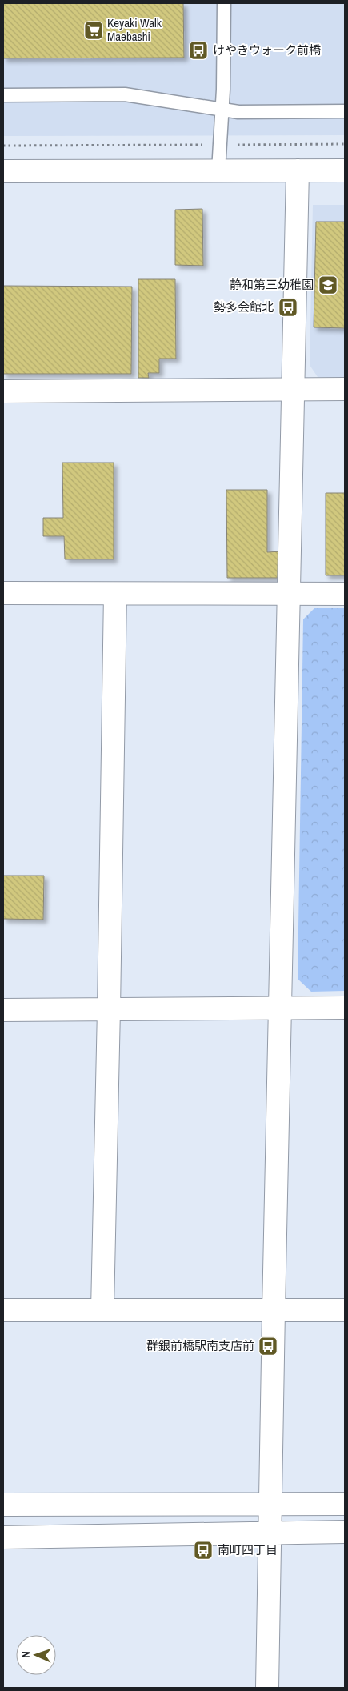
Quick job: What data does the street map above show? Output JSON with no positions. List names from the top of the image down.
{
  "places": {
    "supermarket": ["Keyaki Walk Maebashi"],
    "bus stop": [
      "けやきウォーク前橋",
      "勢多会館北",
      "群銀前橋駅南支店前",
      "南町四丁目"
    ],
    "school or university": ["静和第三幼稚園"]
  },
  "north": "left"
}
